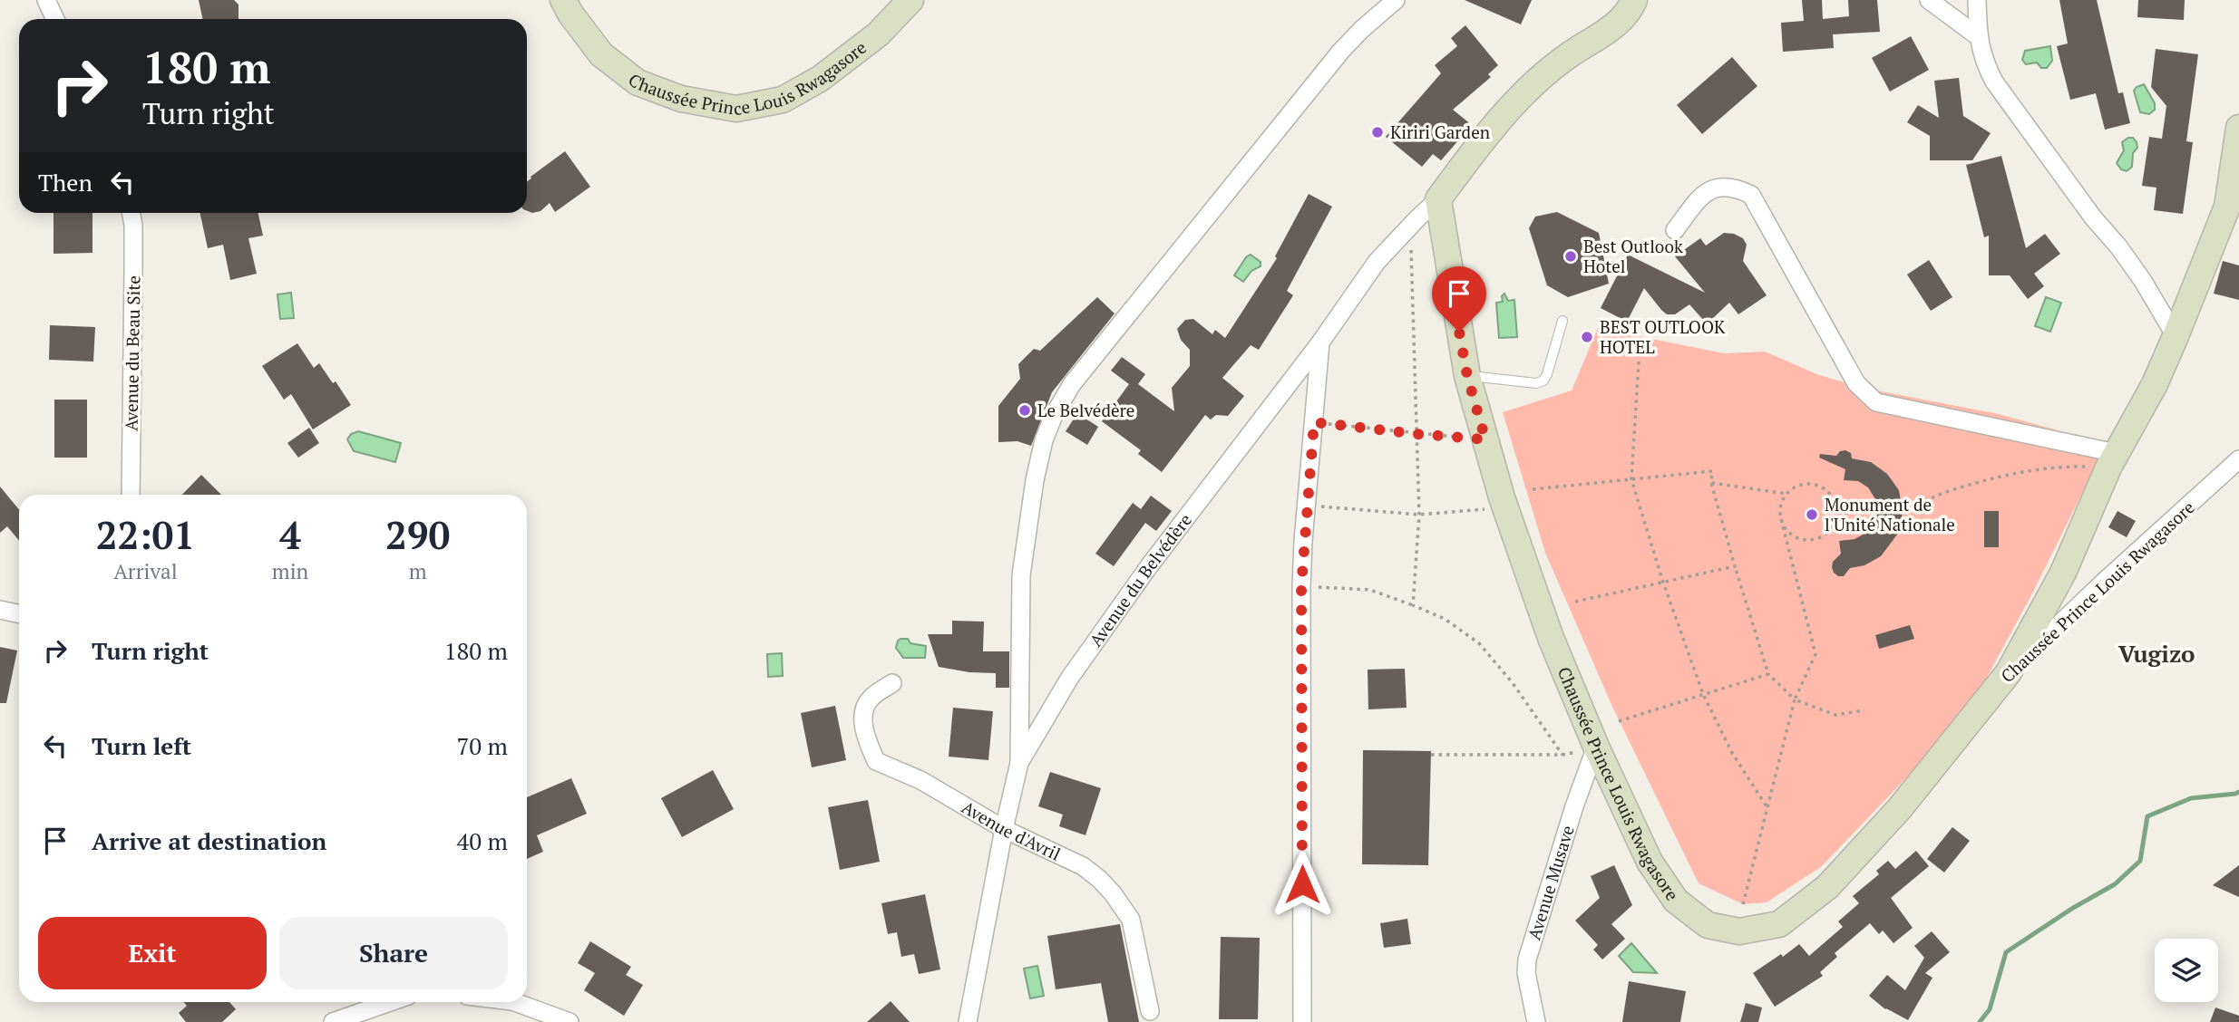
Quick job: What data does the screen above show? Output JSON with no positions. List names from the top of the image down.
{
  "streets": {
    "street": [
      "Chaussée Prince Louis Rwagasore",
      "Avenue du Beau Site",
      "Avenue du Belvédère",
      "Avenue d'Avril",
      "Avenue Musave"
    ]
  },
  "crossings": [
    ["Chaussée Prince Louis Rwagasore", "Avenue du Belvédère"],
    ["Chaussée Prince Louis Rwagasore", "Avenue Musave"],
    ["Avenue du Belvédère", "Avenue d'Avril"]
  ],
  "districts": ["Vugizo"],
  "places": [
    "Kiriri Garden",
    "Best Outlook Hotel",
    "BEST OUTLOOK HOTEL",
    "Le Belvédère",
    "Monument de l'Unité Nationale"
  ],
  "page": {
    "turn": ["180 m", "Turn right"],
    "then": "Then",
    "eta": [
      "22:01",
      "Arrival",
      "4",
      "min",
      "290",
      "m"
    ],
    "list": [
      {
        "name": "Turn right",
        "value": "180 m"
      },
      {
        "name": "Turn left",
        "value": "70 m"
      },
      {
        "name": "Arrive at destination",
        "value": "40 m"
      }
    ],
    "buttons": ["Exit", "Share"]
  }
}
